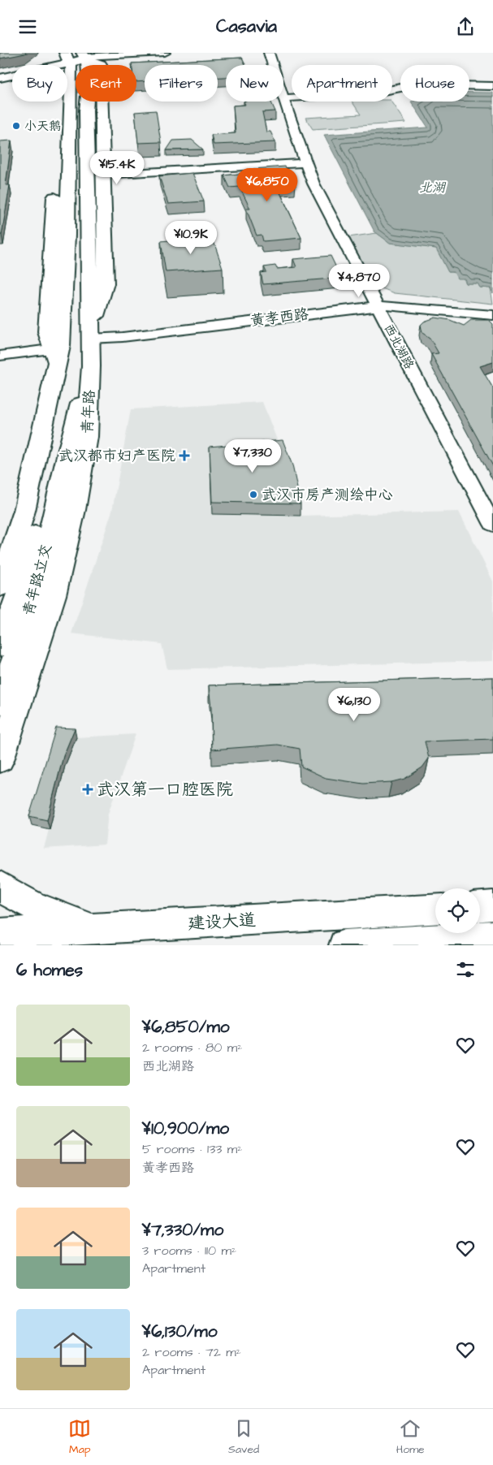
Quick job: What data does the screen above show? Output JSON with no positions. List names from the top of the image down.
{
  "streets": {
    "main road": ["青年路", "青年路立交", "建设大道"],
    "street": ["黄孝西路", "西北湖路"]
  },
  "crossings": [
    ["黄孝西路", "西北湖路"],
    ["黄孝西路", "青年路"]
  ],
  "water": ["北湖"],
  "places": {
    "other": ["小天鹅", "武汉市房产测绘中心"],
    "health": ["武汉都市妇产医院", "武汉第一口腔医院"]
  },
  "page": {
    "header": "Casavia",
    "chip": [
      "Buy",
      "Rent",
      "Filters",
      "New",
      "Apartment",
      "House"
    ],
    "price": [
      "¥15.4K",
      "¥6,850",
      "¥10.9K",
      "¥4,870",
      "¥7,330",
      "¥6,130"
    ],
    "heading": "6 homes",
    "list": [
      {
        "name": "¥6,850/mo",
        "note": "2 rooms · 80 m² · 西北湖路"
      },
      {
        "name": "¥10,900/mo",
        "note": "5 rooms · 133 m² · 黄孝西路"
      },
      {
        "name": "¥7,330/mo",
        "note": "3 rooms · 110 m² · Apartment"
      },
      {
        "name": "¥6,130/mo",
        "note": "2 rooms · 72 m² · Apartment"
      }
    ],
    "tabs": ["Map", "Saved", "Home"]
  }
}
